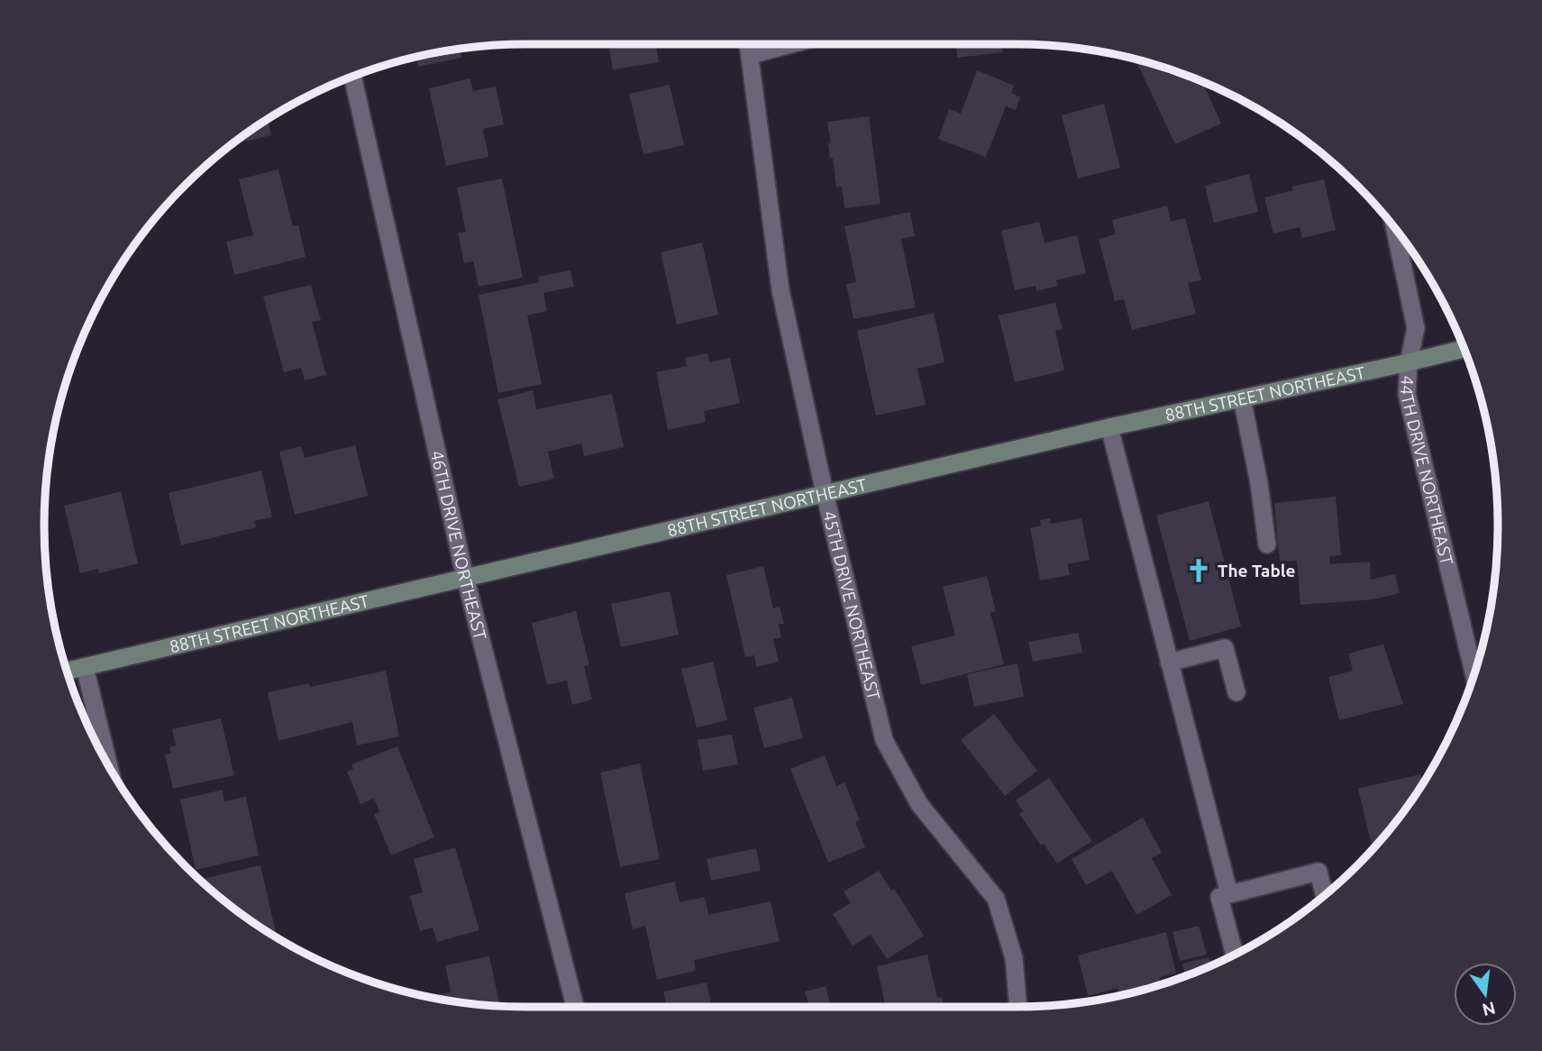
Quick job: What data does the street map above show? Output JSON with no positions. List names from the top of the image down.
{
  "streets": {
    "main road": ["88TH STREET NORTHEAST"],
    "street": ["44TH DRIVE NORTHEAST", "46TH DRIVE NORTHEAST", "45TH DRIVE NORTHEAST"]
  },
  "crossings": [
    ["88TH STREET NORTHEAST", "44TH DRIVE NORTHEAST"],
    ["88TH STREET NORTHEAST", "46TH DRIVE NORTHEAST"],
    ["88TH STREET NORTHEAST", "45TH DRIVE NORTHEAST"]
  ],
  "places": {
    "church": ["The Table"]
  },
  "north": "bottom"
}
